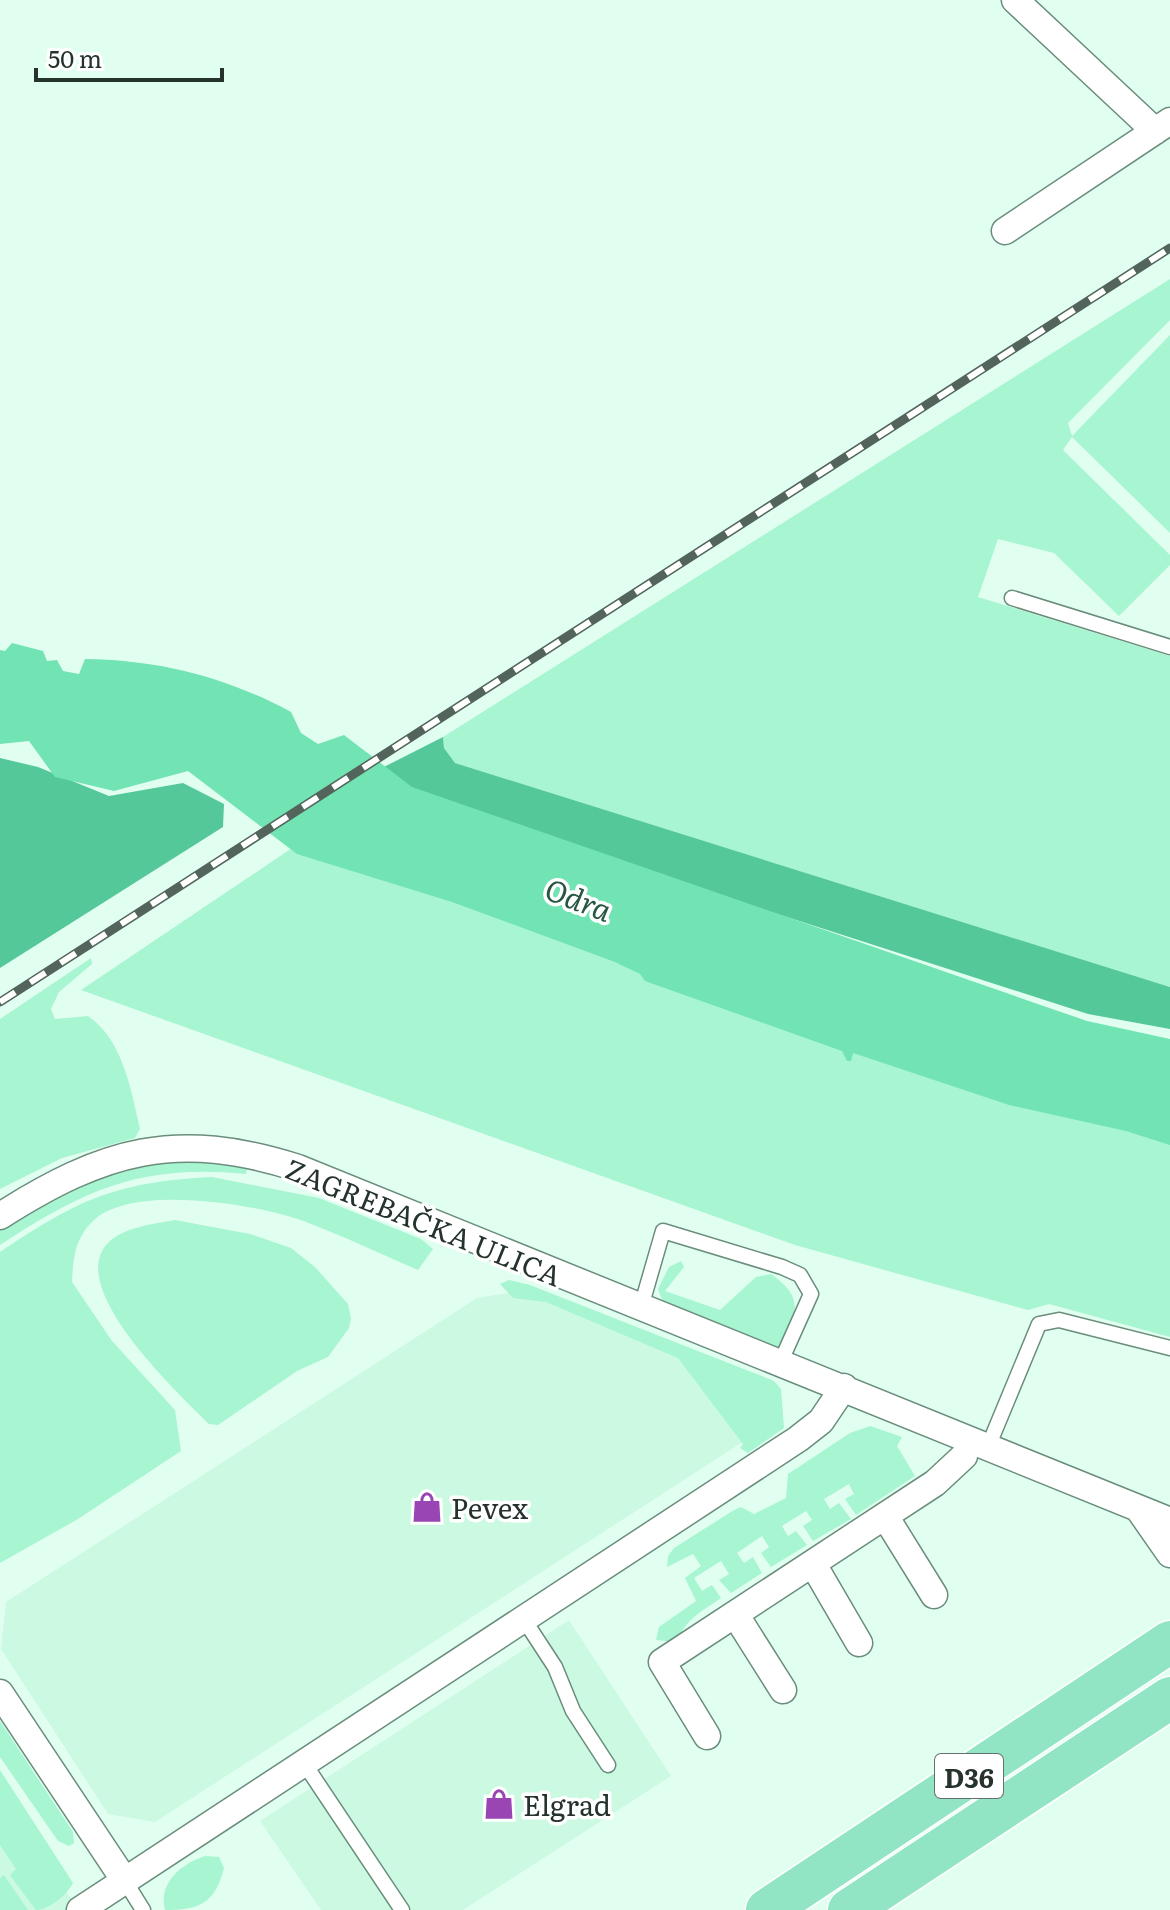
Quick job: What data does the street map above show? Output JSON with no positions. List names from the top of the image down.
{
  "streets": {
    "main road": ["D36"],
    "street": ["ZAGREBAČKA ULICA"]
  },
  "water": ["Odra"],
  "places": {
    "shop": ["Pevex", "Elgrad"]
  },
  "scale_bar": "50 m"
}
